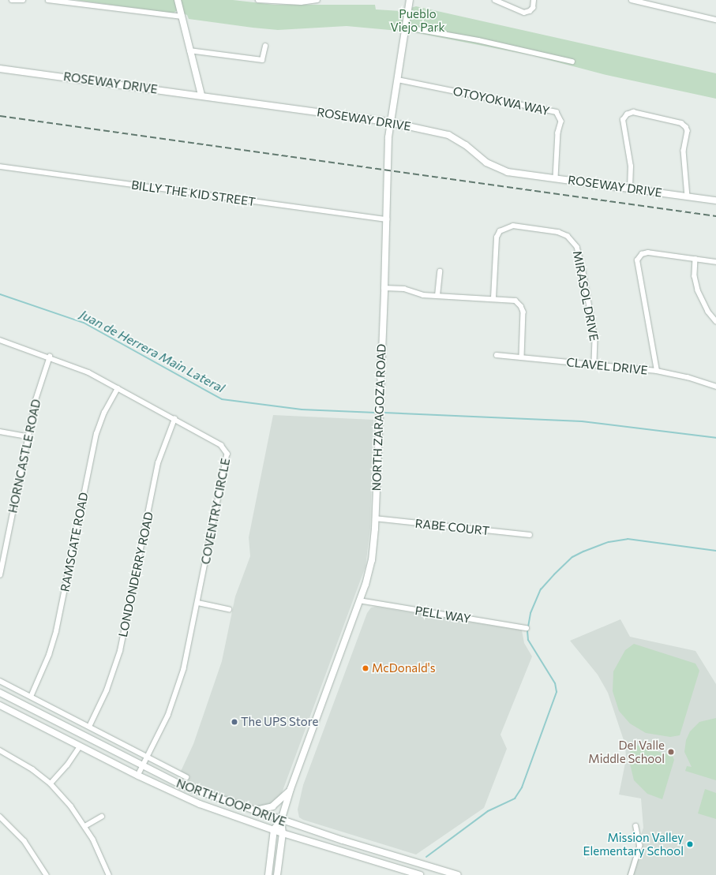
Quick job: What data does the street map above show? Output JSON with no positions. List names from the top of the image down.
{
  "streets": {
    "main road": ["ROSEWAY DRIVE", "NORTH ZARAGOZA ROAD", "NORTH LOOP DRIVE"],
    "street": [
      "OTOYOKWA WAY",
      "BILLY THE KID STREET",
      "MIRASOL DRIVE",
      "CLAVEL DRIVE",
      "HORNCASTLE ROAD",
      "COVENTRY CIRCLE",
      "RABE COURT",
      "RAMSGATE ROAD",
      "LONDONDERRY ROAD",
      "PELL WAY"
    ]
  },
  "crossings": [
    ["ROSEWAY DRIVE", "OTOYOKWA WAY"],
    ["ROSEWAY DRIVE", "NORTH ZARAGOZA ROAD"],
    ["OTOYOKWA WAY", "NORTH ZARAGOZA ROAD"],
    ["BILLY THE KID STREET", "NORTH ZARAGOZA ROAD"],
    ["MIRASOL DRIVE", "CLAVEL DRIVE"],
    ["NORTH ZARAGOZA ROAD", "RABE COURT"],
    ["NORTH ZARAGOZA ROAD", "PELL WAY"],
    ["NORTH ZARAGOZA ROAD", "NORTH LOOP DRIVE"],
    ["HORNCASTLE ROAD", "COVENTRY CIRCLE"],
    ["COVENTRY CIRCLE", "RAMSGATE ROAD"],
    ["COVENTRY CIRCLE", "LONDONDERRY ROAD"],
    ["COVENTRY CIRCLE", "NORTH LOOP DRIVE"]
  ],
  "water": ["Juan de Herrera Main Lateral"],
  "parks": ["Pueblo Viejo Park"],
  "places": [
    "McDonald's",
    "The UPS Store",
    "Del Valle Middle School",
    "Mission Valley Elementary School"
  ]
}
